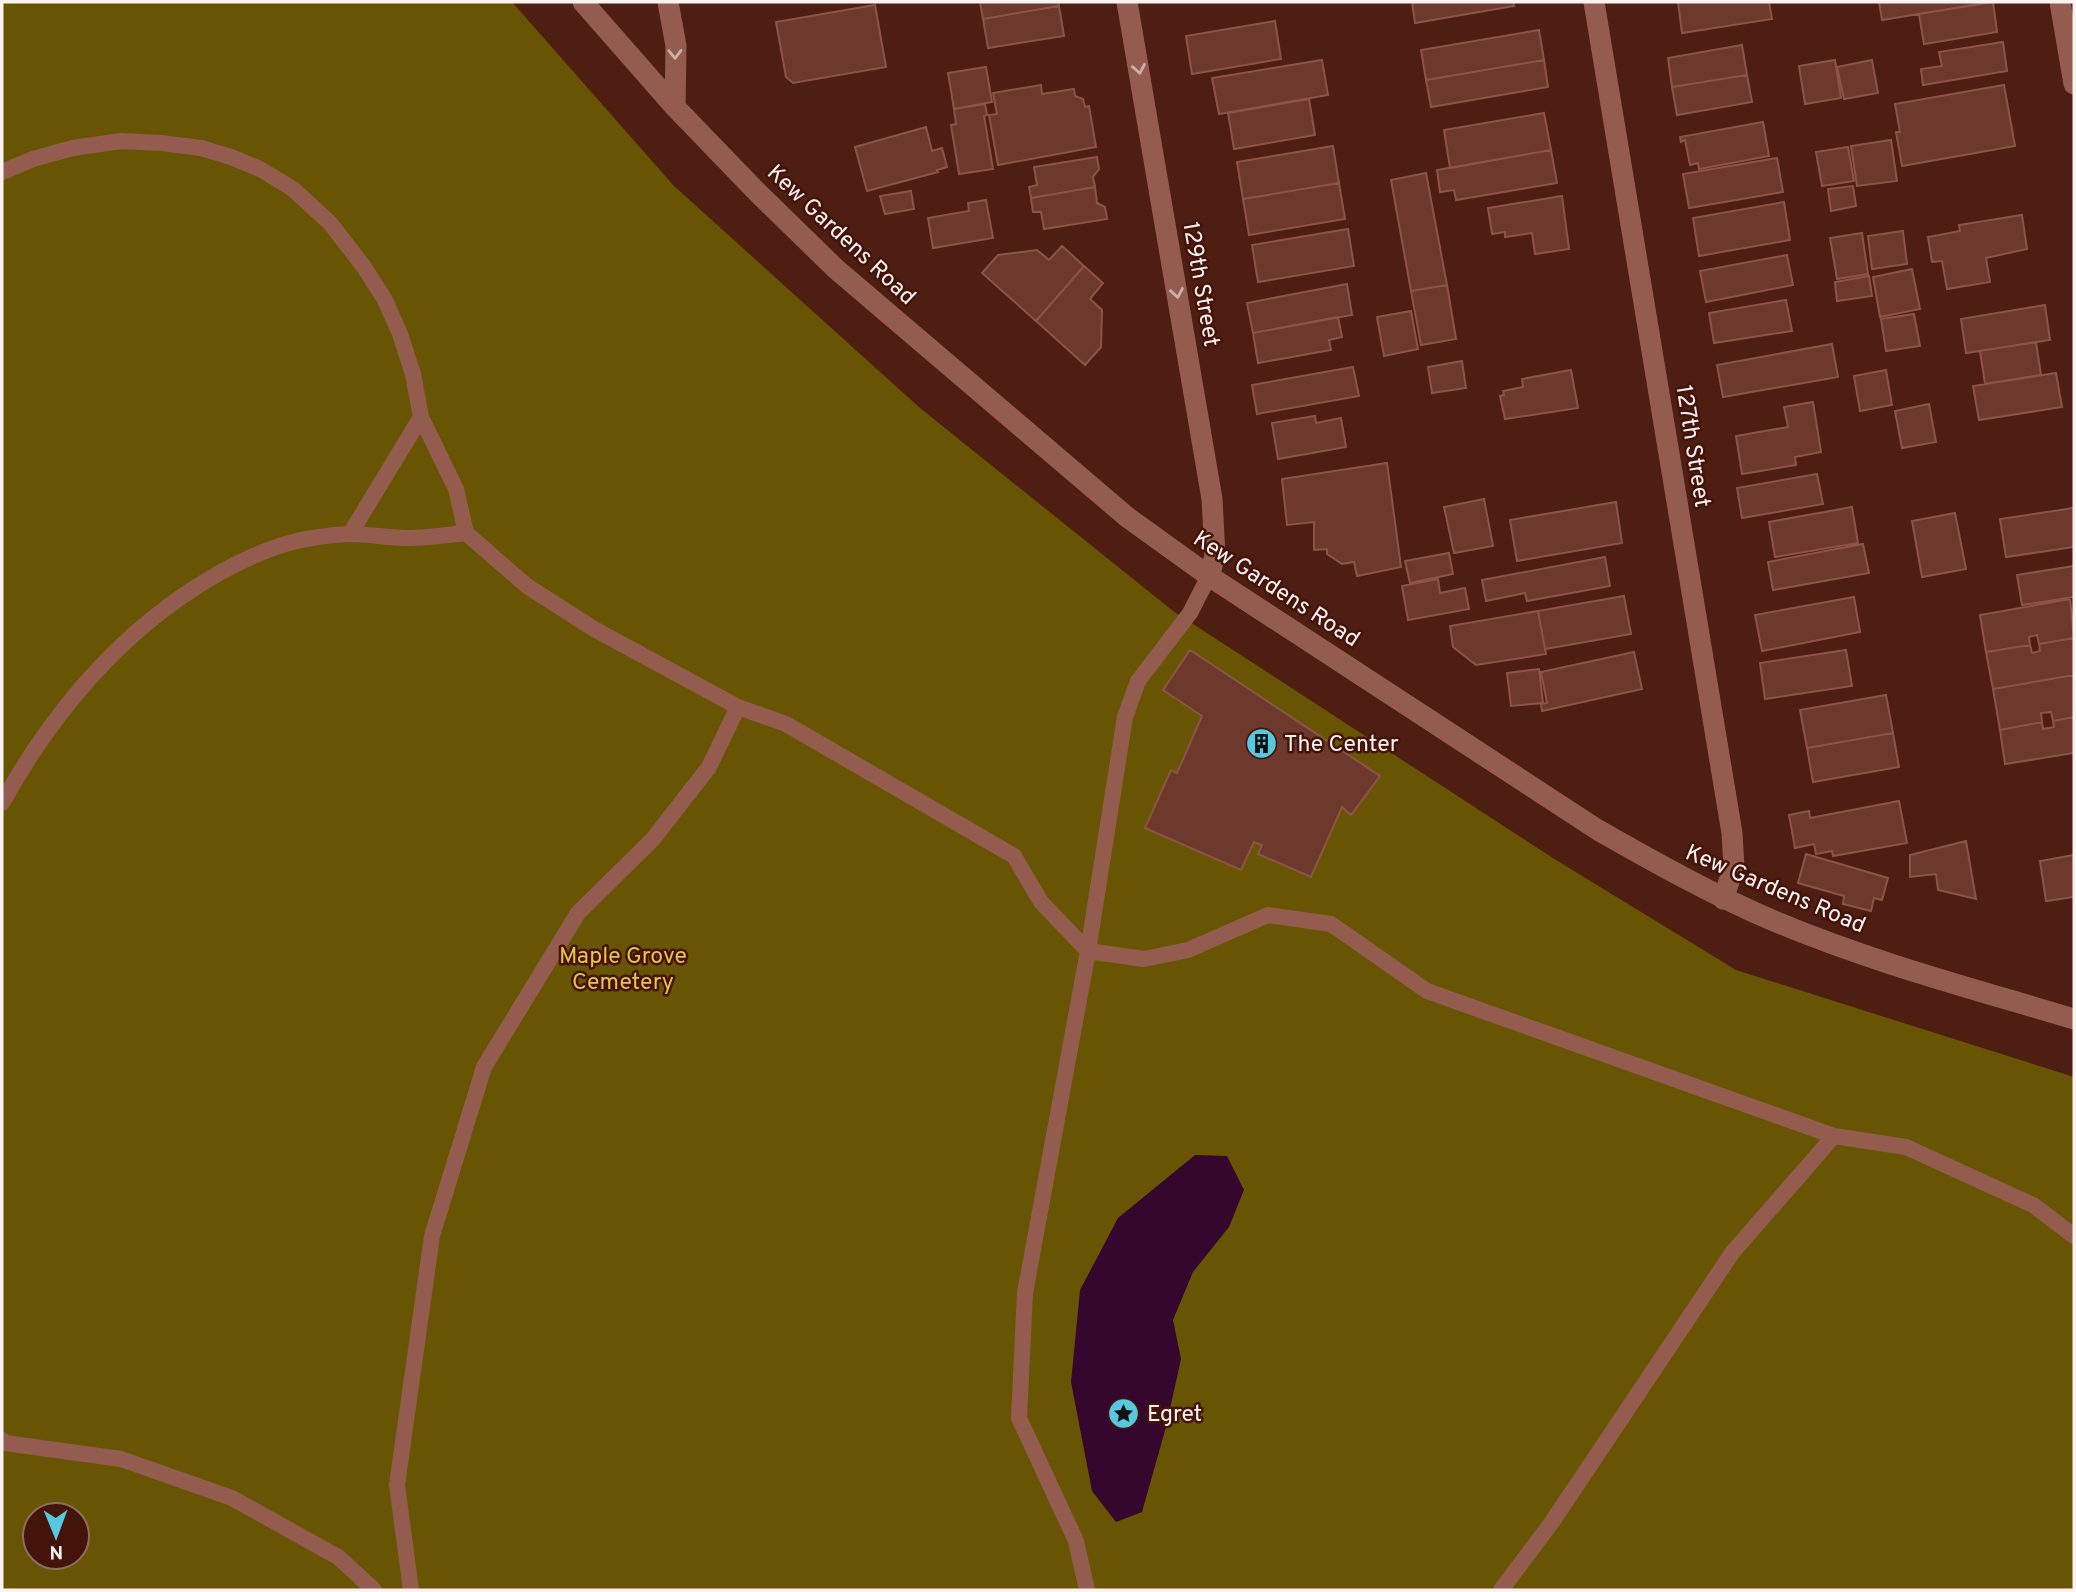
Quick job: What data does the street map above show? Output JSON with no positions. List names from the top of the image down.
{
  "streets": {
    "street": ["Kew Gardens Road", "129th Street", "127th Street"]
  },
  "crossings": [
    ["Kew Gardens Road", "129th Street"],
    ["Kew Gardens Road", "127th Street"]
  ],
  "one_way": ["129th Street"],
  "parks": ["Maple Grove Cemetery"],
  "places": {
    "building": ["The Center"],
    "place": ["Egret"]
  },
  "north": "bottom"
}
